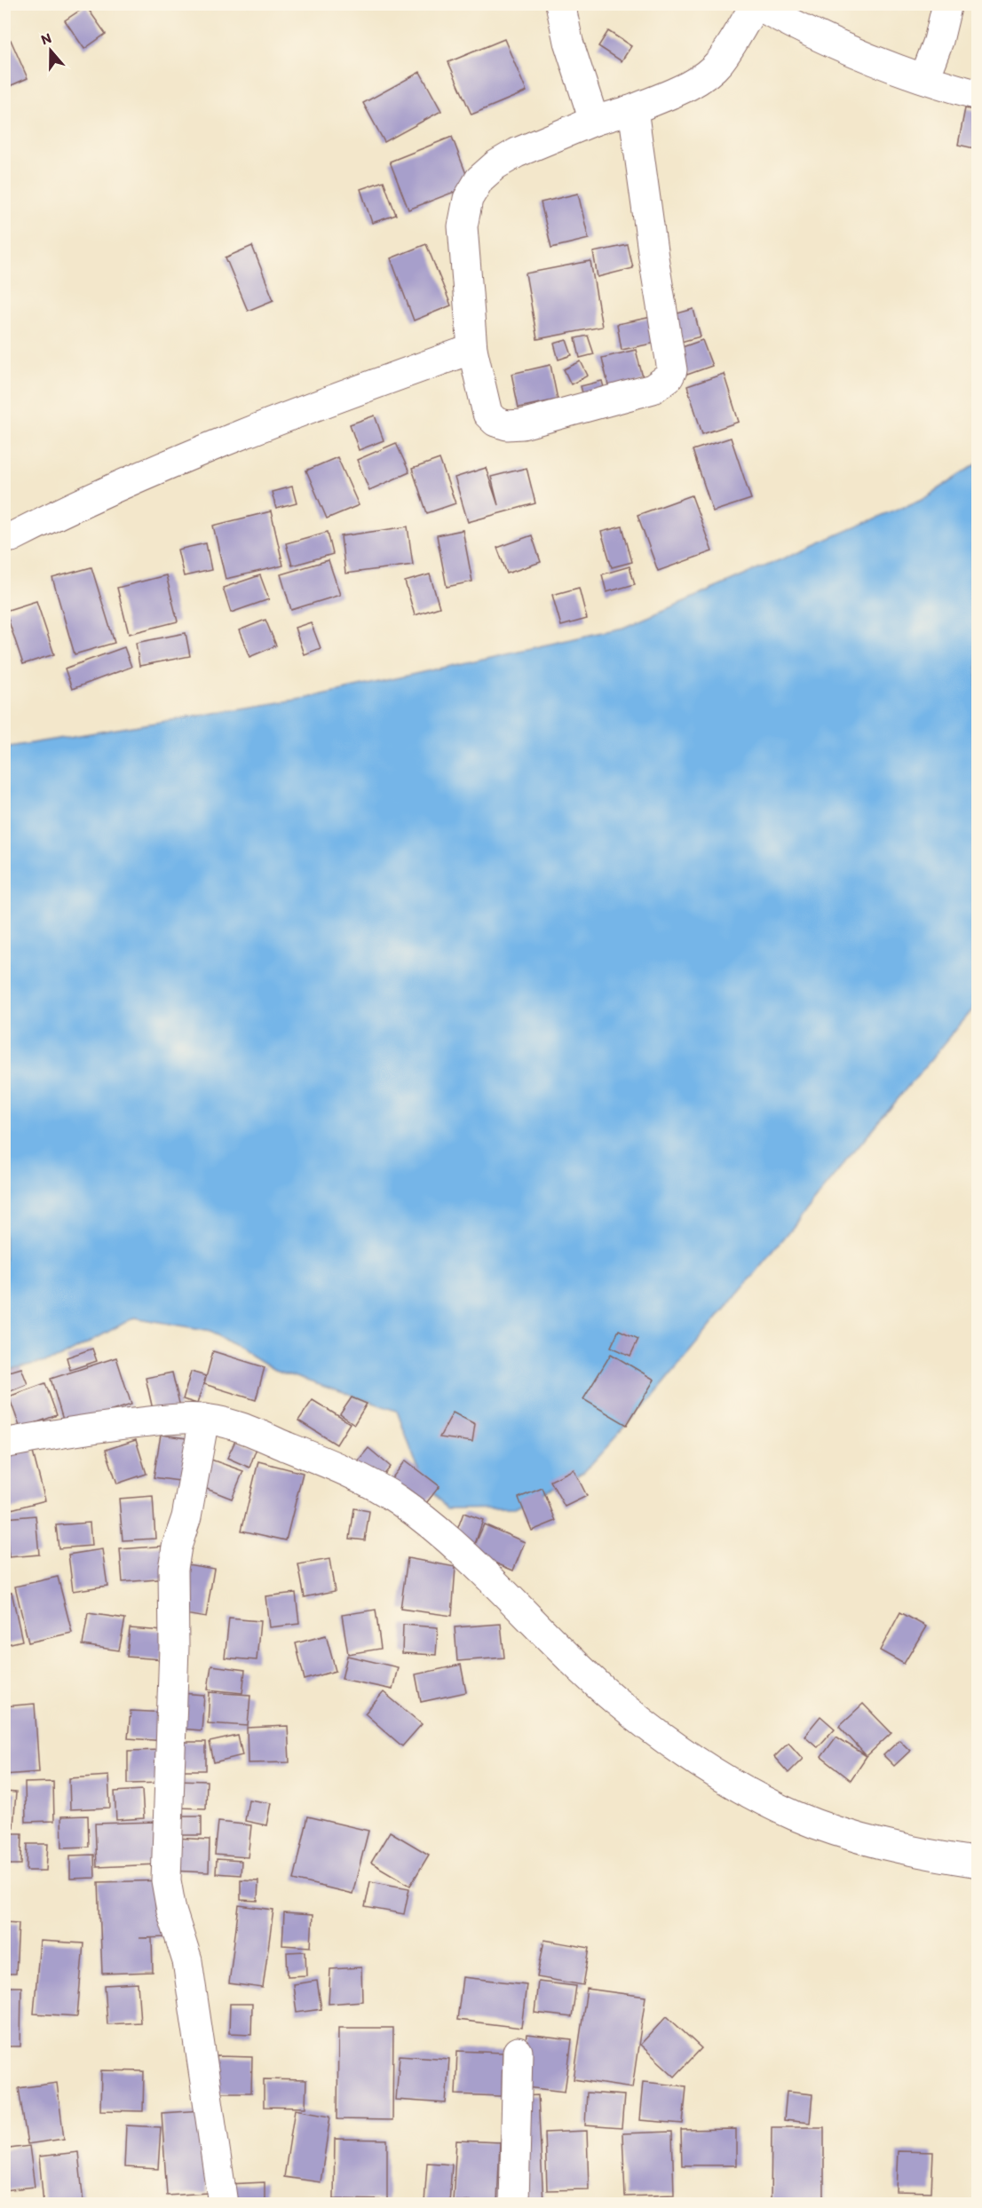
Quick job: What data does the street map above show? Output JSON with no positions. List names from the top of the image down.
{
  "north": "top"
}
